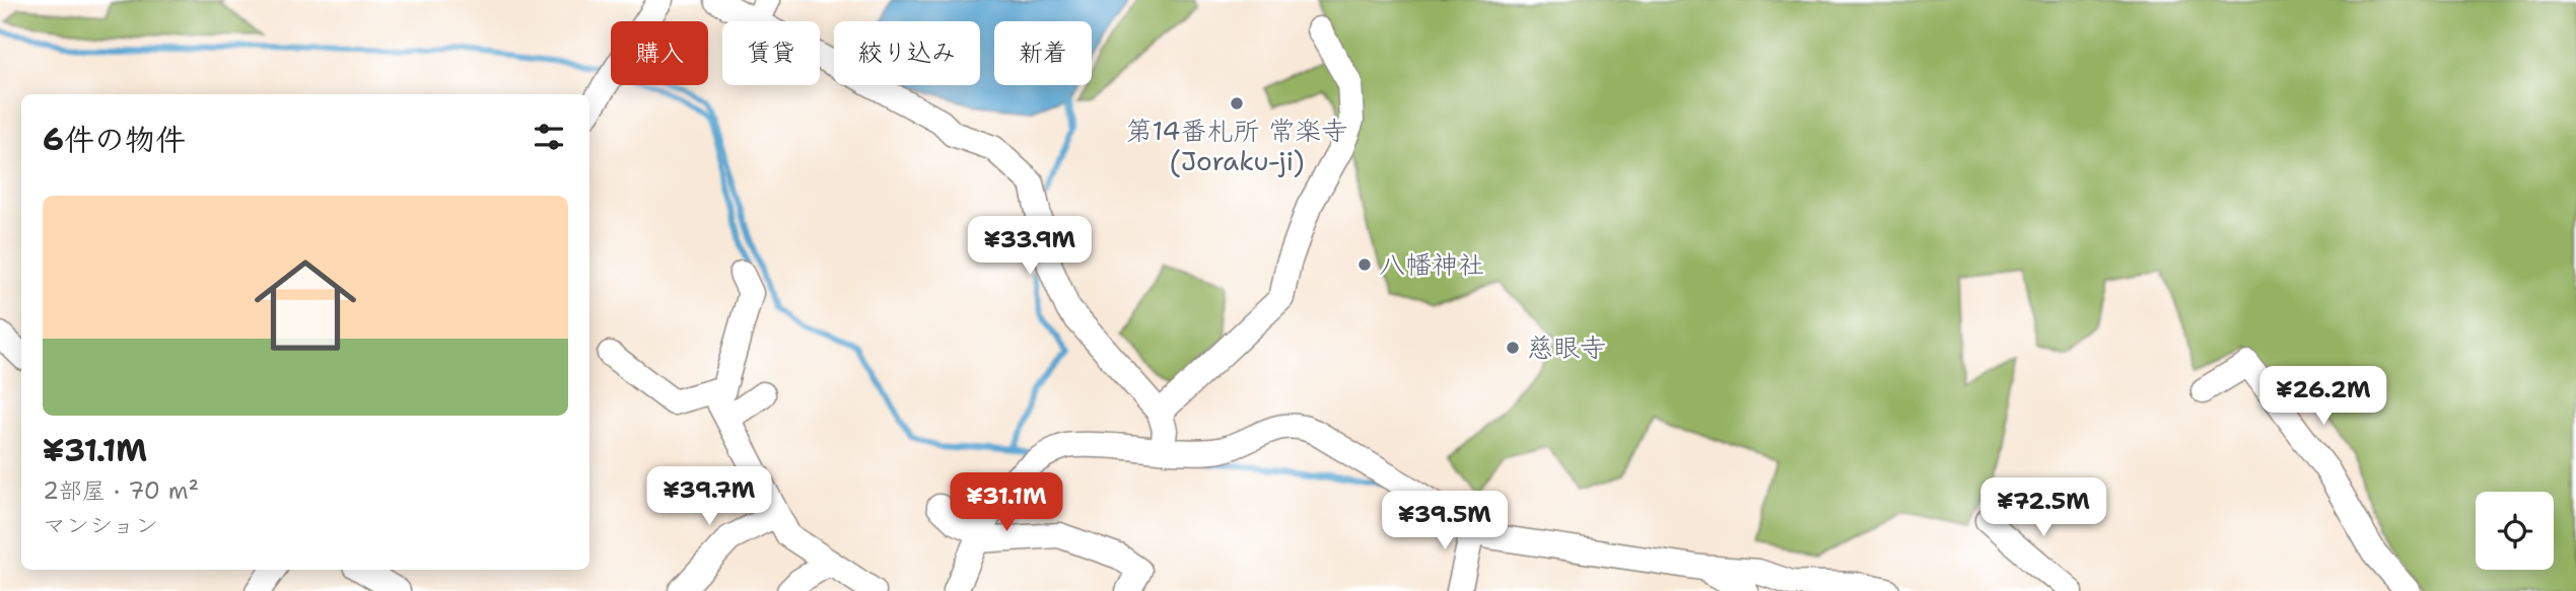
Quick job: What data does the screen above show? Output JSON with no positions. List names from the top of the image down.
{
  "places": ["第14番札所 常楽寺 (Joraku-ji)", "八幡神社", "慈眼寺"],
  "page": {
    "chip": [
      "購入",
      "賃貸",
      "絞り込み",
      "新着"
    ],
    "heading": "6件の物件",
    "list": [
      {
        "name": "¥31.1M",
        "note": "2部屋 · 70 m² · マンション"
      }
    ],
    "price": [
      "¥33.9M",
      "¥26.2M",
      "¥39.7M",
      "¥31.1M",
      "¥72.5M",
      "¥39.5M"
    ]
  }
}
